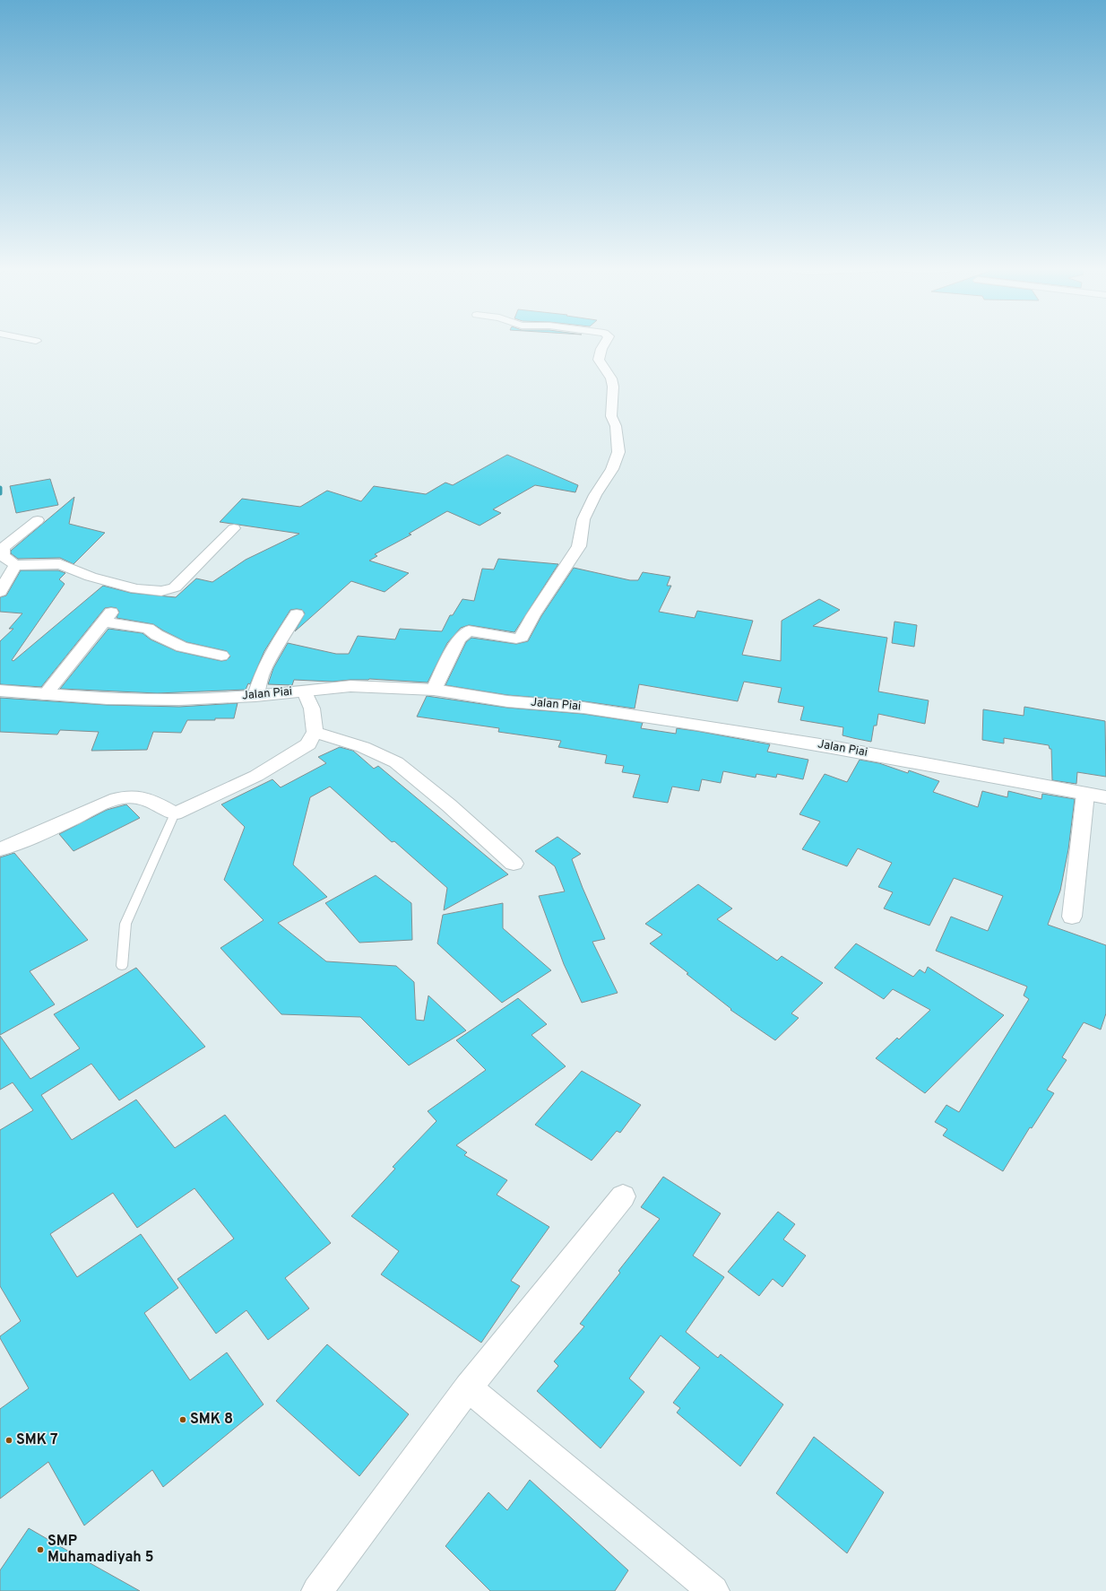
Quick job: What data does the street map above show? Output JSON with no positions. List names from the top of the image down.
{
  "streets": {
    "street": ["Jalan Piai"]
  },
  "places": ["SMK 8", "SMK 7", "SMP Muhamadiyah 5"]
}
